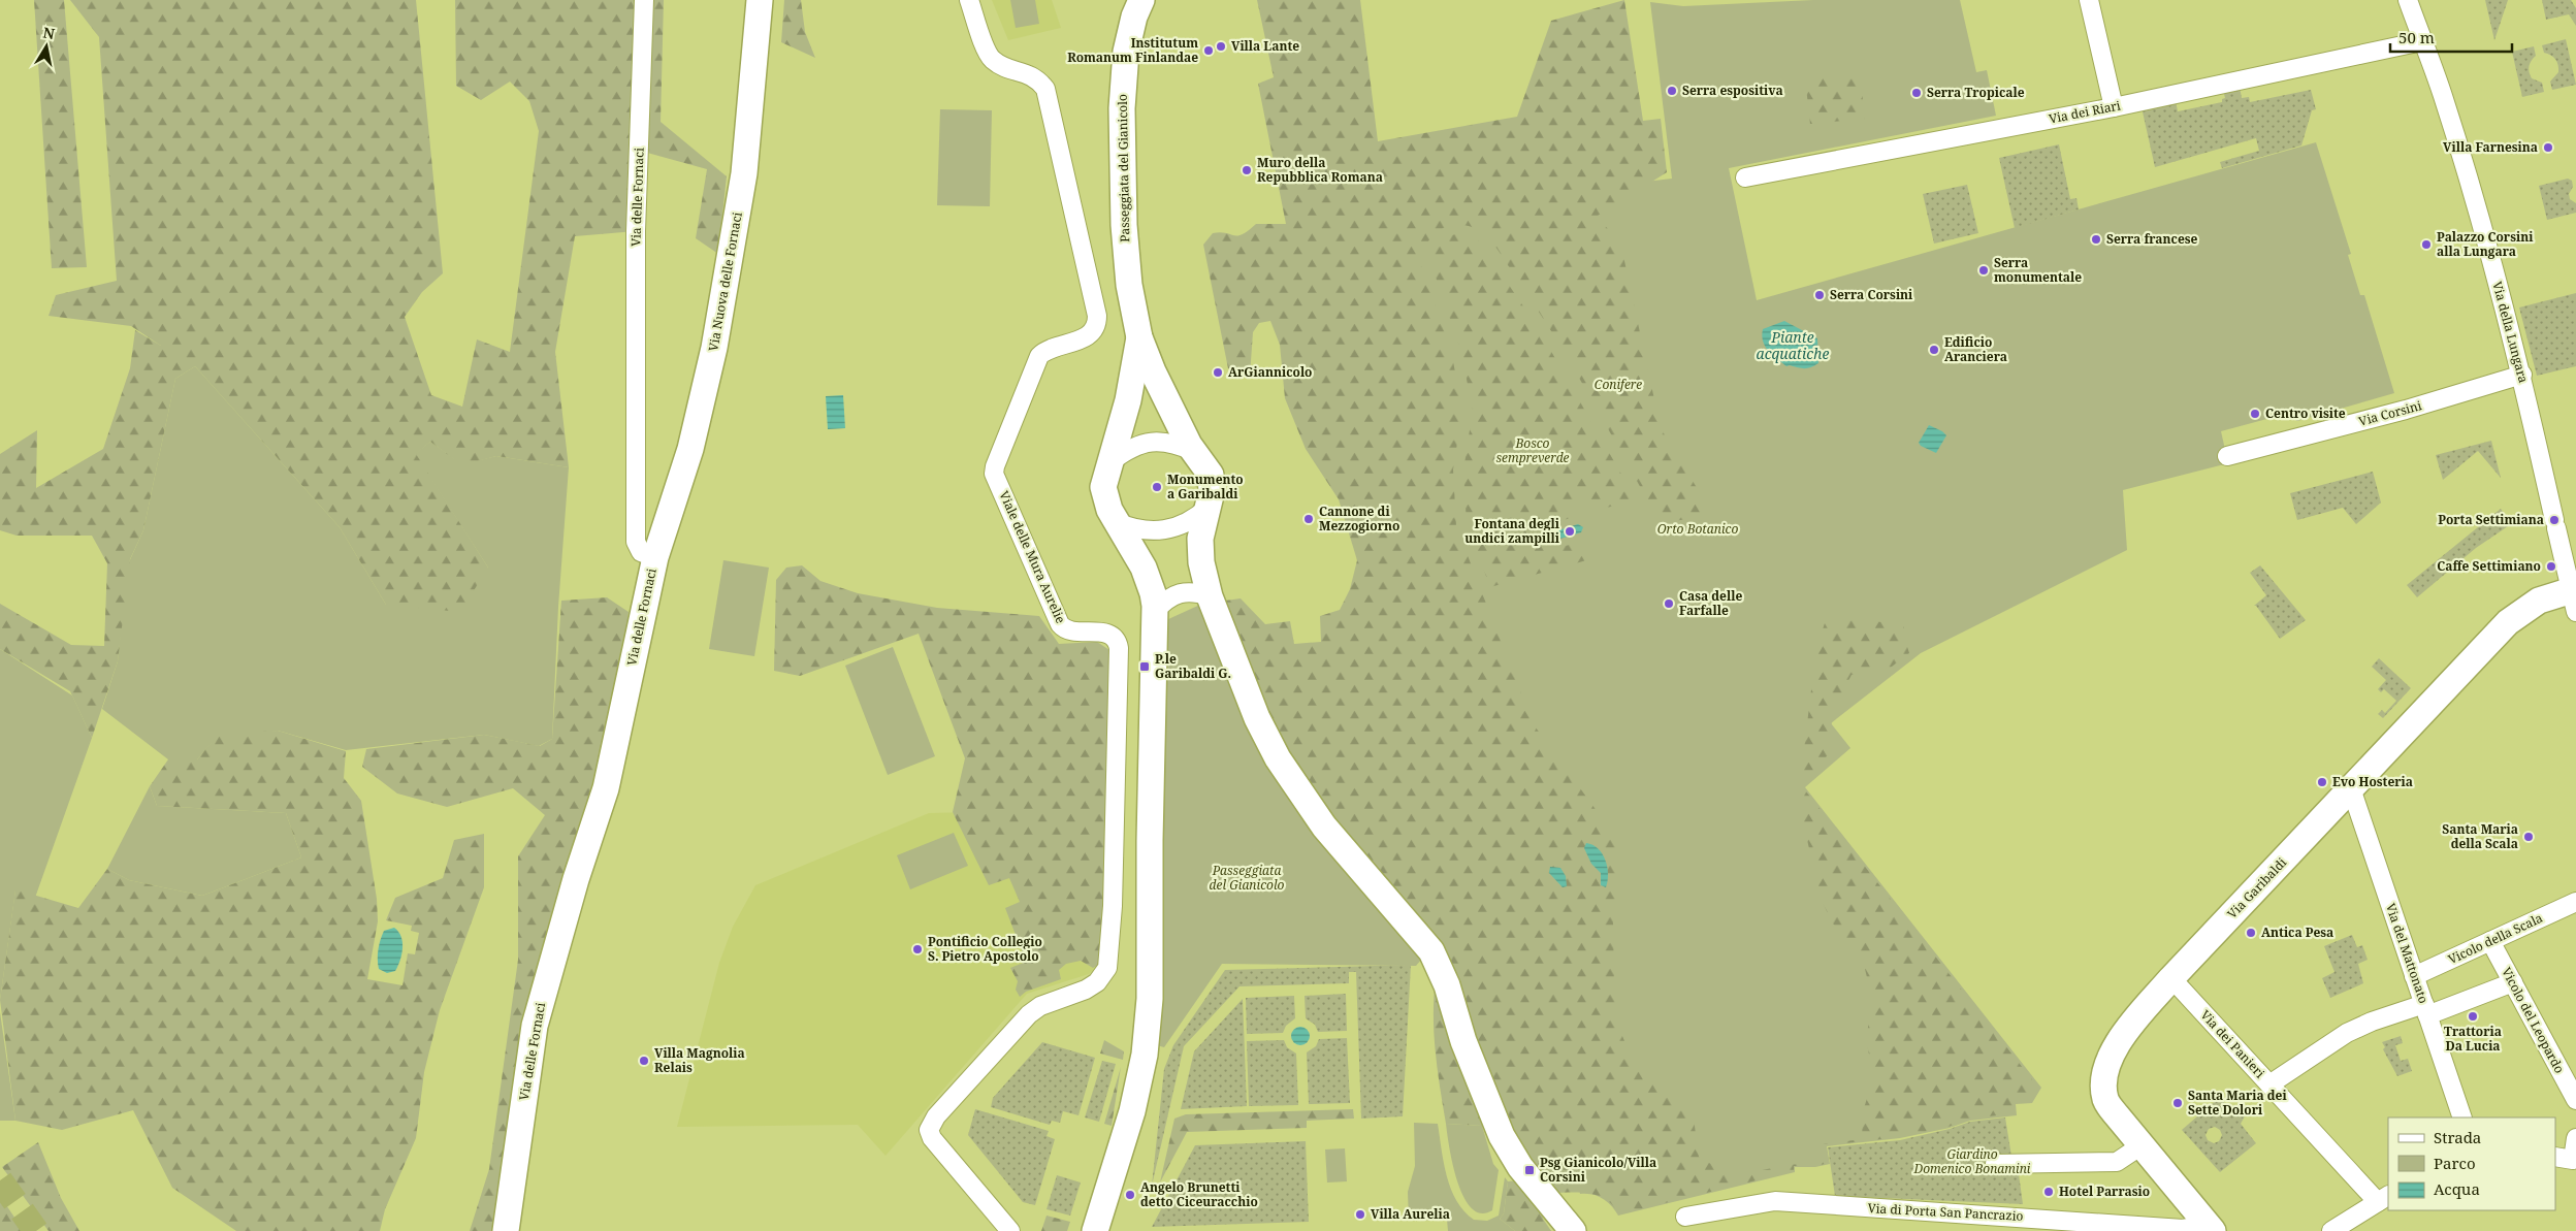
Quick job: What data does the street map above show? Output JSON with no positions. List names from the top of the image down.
{
  "streets": {
    "street": [
      "Via dei Riari",
      "Passeggiata del Gianicolo",
      "Via delle Fornaci",
      "Via Nuova delle Fornaci",
      "Via della Lungara",
      "Via Corsini",
      "Viale delle Mura Aurelie",
      "Via Garibaldi",
      "Vicolo della Scala",
      "Via del Mattonato",
      "Vicolo del Leopardo",
      "Via dei Panieri",
      "Via di Porta San Pancrazio"
    ]
  },
  "crossings": [
    ["Via dei Riari", "Via della Lungara"],
    ["Via delle Fornaci", "Via Nuova delle Fornaci"],
    ["Via della Lungara", "Via Corsini"],
    ["Via della Lungara", "Via Garibaldi"],
    ["Via Garibaldi", "Via del Mattonato"],
    ["Via Garibaldi", "Via dei Panieri"],
    ["Via Garibaldi", "Via di Porta San Pancrazio"],
    ["Vicolo della Scala", "Via del Mattonato"],
    ["Vicolo della Scala", "Vicolo del Leopardo"]
  ],
  "water": ["Piante acquatiche"],
  "parks": [
    "Conifere",
    "Bosco sempreverde",
    "Orto Botanico",
    "Passeggiata del Gianicolo",
    "Giardino Domenico Bonamini"
  ],
  "places": {
    "other": [
      "Villa Lante",
      "Institutum Romanum Finlandae",
      "Serra espositiva",
      "Serra Tropicale",
      "Villa Farnesina",
      "Muro della Repubblica Romana",
      "Serra francese",
      "Palazzo Corsini alla Lungara",
      "Serra monumentale",
      "Serra Corsini",
      "Edificio Aranciera",
      "ArGiannicolo",
      "Centro visite",
      "Monumento a Garibaldi",
      "Cannone di Mezzogiorno",
      "Porta Settimiana",
      "Fontana degli undici zampilli",
      "Caffe Settimiano",
      "Casa delle Farfalle",
      "Evo Hosteria",
      "Santa Maria della Scala",
      "Antica Pesa",
      "Pontificio Collegio S. Pietro Apostolo",
      "Trattoria Da Lucia",
      "Villa Magnolia Relais",
      "Santa Maria dei Sette Dolori",
      "Hotel Parrasio",
      "Angelo Brunetti detto Ciceuracchio",
      "Villa Aurelia"
    ],
    "transit": ["P.le Garibaldi G.", "Psg Gianicolo/Villa Corsini"]
  },
  "legend": ["Strada", "Parco", "Acqua"],
  "scale_bar": "50 m",
  "north": "top"
}
